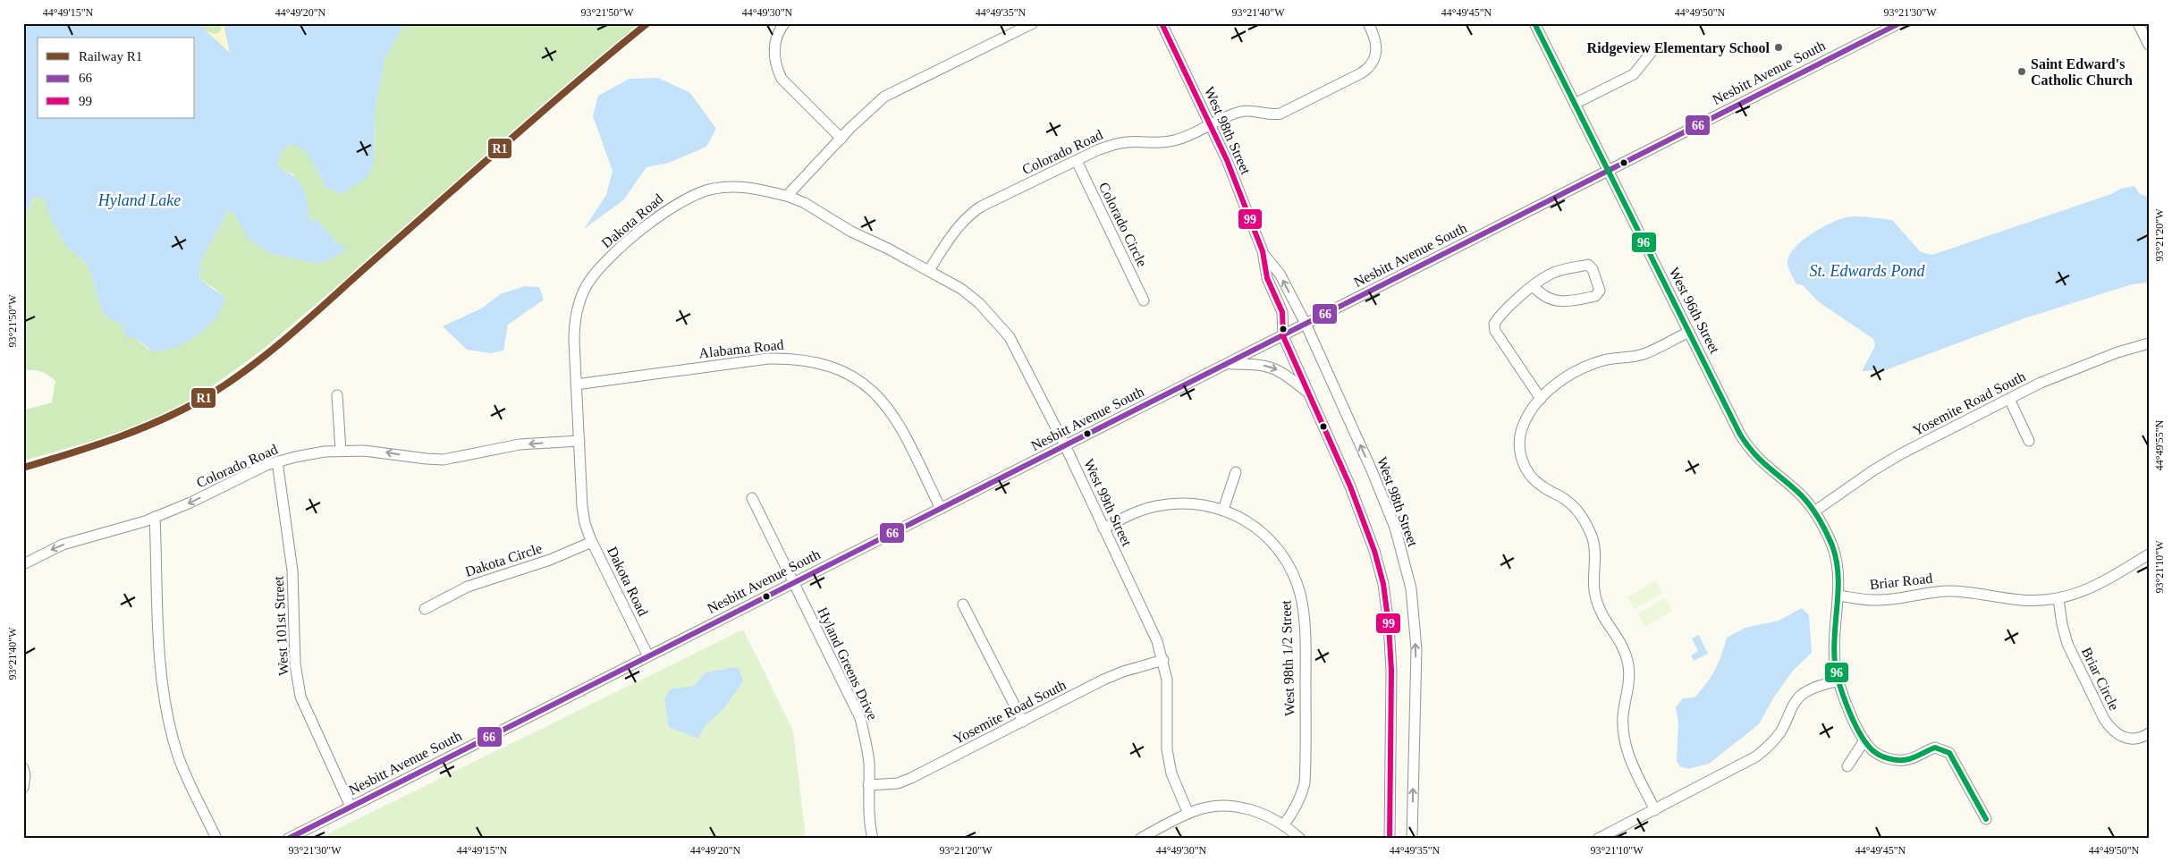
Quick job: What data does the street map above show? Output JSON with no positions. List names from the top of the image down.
{
  "streets": {
    "street": [
      "Nesbitt Avenue South",
      "West 98th Street",
      "Colorado Road",
      "Dakota Road",
      "Colorado Circle",
      "West 96th Street",
      "Alabama Road",
      "Yosemite Road South",
      "West 99th Street",
      "Dakota Circle",
      "Briar Road",
      "West 101st Street",
      "West 98th 1/2 Street",
      "Hyland Greens Drive",
      "Briar Circle"
    ]
  },
  "crossings": [
    ["Nesbitt Avenue South", "West 98th Street"],
    ["Nesbitt Avenue South", "Dakota Road"],
    ["Nesbitt Avenue South", "West 96th Street"],
    ["Nesbitt Avenue South", "Alabama Road"],
    ["Nesbitt Avenue South", "West 99th Street"],
    ["Nesbitt Avenue South", "West 101st Street"],
    ["Nesbitt Avenue South", "Hyland Greens Drive"],
    ["West 98th Street", "Colorado Road"],
    ["Colorado Road", "Dakota Road"],
    ["Colorado Road", "Colorado Circle"],
    ["Colorado Road", "West 99th Street"],
    ["Colorado Road", "West 101st Street"],
    ["Dakota Road", "Alabama Road"],
    ["Dakota Road", "West 99th Street"],
    ["Dakota Road", "Dakota Circle"],
    ["West 96th Street", "Yosemite Road South"],
    ["West 96th Street", "Briar Road"],
    ["Yosemite Road South", "West 99th Street"],
    ["Yosemite Road South", "Hyland Greens Drive"],
    ["West 99th Street", "West 98th 1/2 Street"],
    ["Briar Road", "Briar Circle"]
  ],
  "one_way": ["Colorado Road"],
  "water": ["Hyland Lake", "St. Edwards Pond"],
  "places": ["Ridgeview Elementary School", "Saint Edward's Catholic Church"],
  "lines": [
    "rail line R1",
    "transit line 66",
    "transit line 99",
    "transit line 96"
  ],
  "legend": ["Railway R1", "66", "99"],
  "coordinates": [
    "44°49'15\"N",
    "44°49'20\"N",
    "93°21'50\"W",
    "44°49'30\"N",
    "44°49'35\"N",
    "93°21'40\"W",
    "44°49'45\"N",
    "44°49'50\"N",
    "93°21'30\"W",
    "93°21'20\"W",
    "44°49'55\"N",
    "93°21'10\"W"
  ]
}
